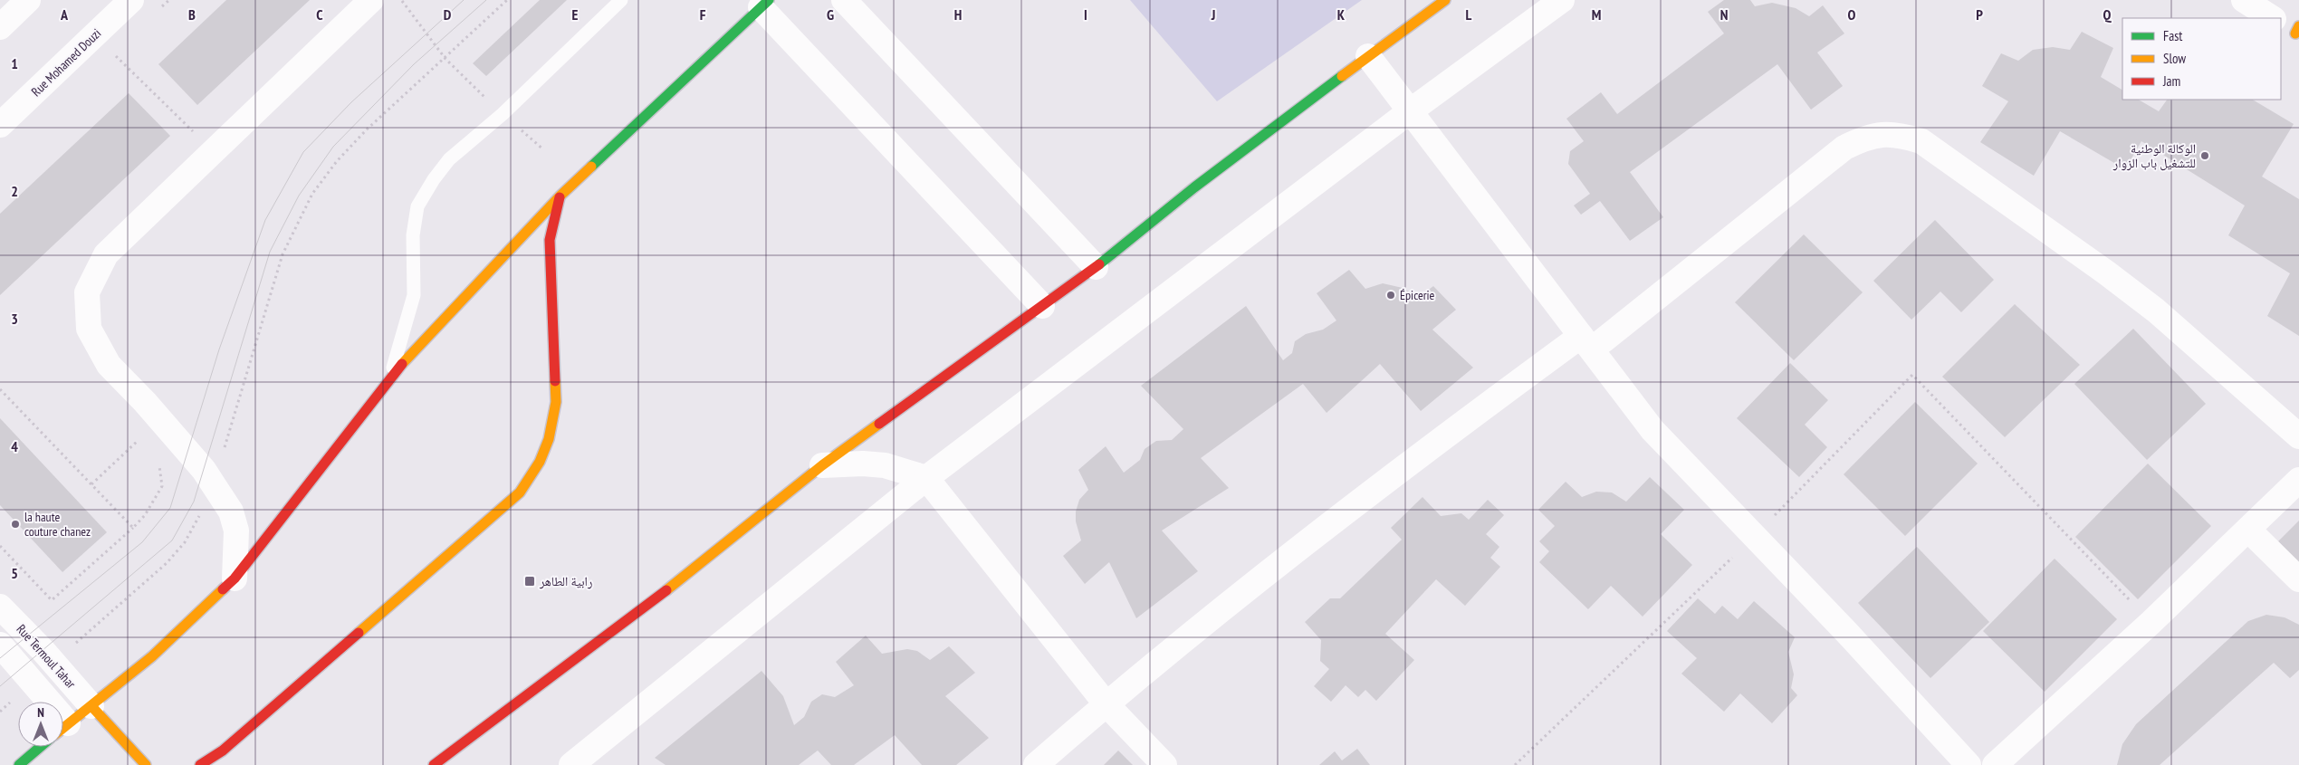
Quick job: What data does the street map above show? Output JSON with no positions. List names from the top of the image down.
{
  "streets": {
    "street": ["Rue Mohamed Douzi", "Rue Termoul Tahar"]
  },
  "places": {
    "other": ["الوكالة الوطنية للتشغيل باب الزوار", "Épicerie", "la haute couture chanez"],
    "transit": ["رابية الطاهر"]
  },
  "legend": ["Fast", "Slow", "Jam"],
  "north": "top",
  "grid": {
    "columns": [
      "A",
      "B",
      "C",
      "D",
      "E",
      "F",
      "G",
      "H",
      "I",
      "J",
      "K",
      "L",
      "M",
      "N",
      "O",
      "P",
      "Q"
    ],
    "rows": [
      "1",
      "2",
      "3",
      "4",
      "5"
    ]
  }
}
